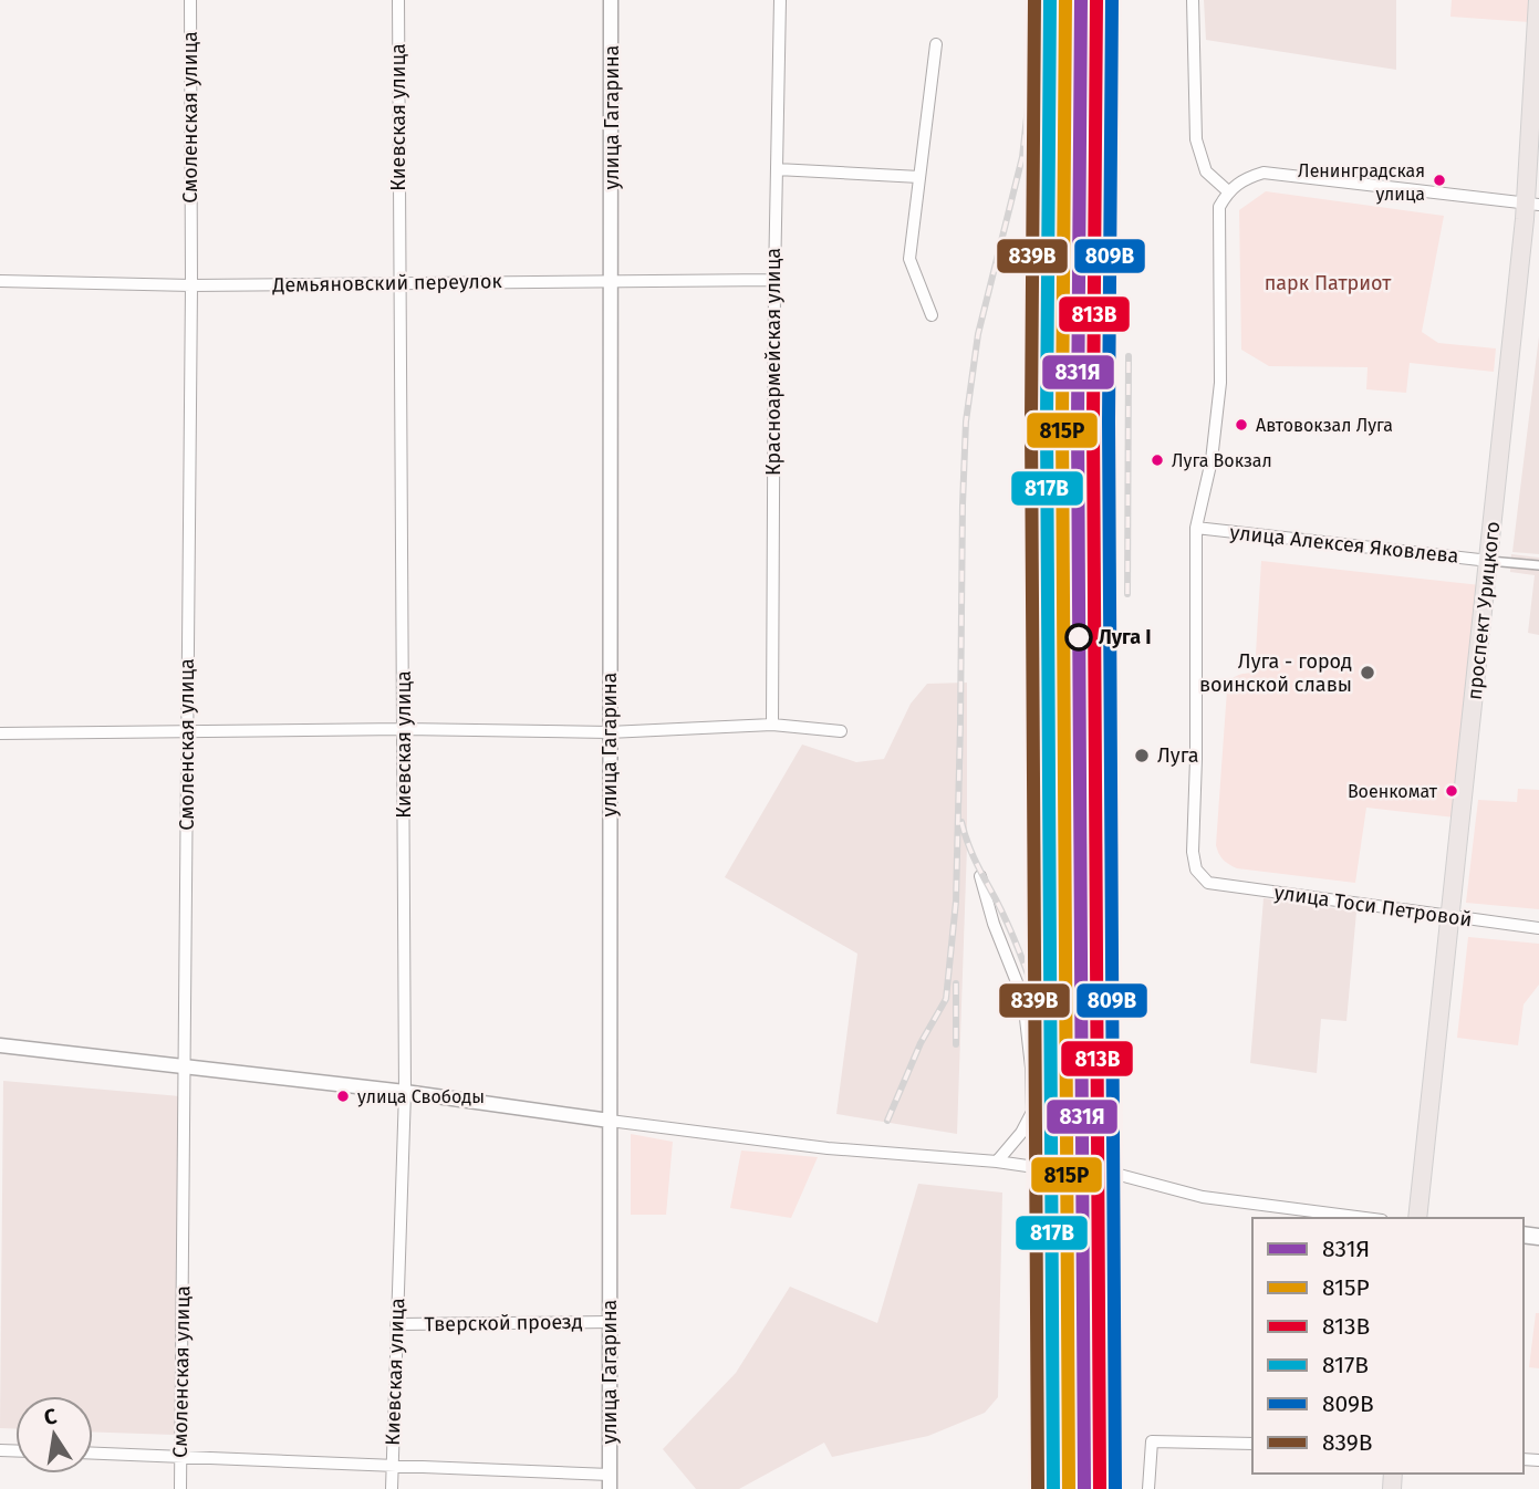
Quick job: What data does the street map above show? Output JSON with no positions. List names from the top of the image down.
{
  "streets": {
    "main road": ["проспект Урицкого"],
    "street": [
      "Смоленская улица",
      "Киевская улица",
      "улица Гагарина",
      "Демьяновский переулок",
      "Красноармейская улица",
      "улица Алексея Яковлева",
      "улица Тоси Петровой",
      "Тверской проезд"
    ]
  },
  "crossings": [
    ["Смоленская улица", "Демьяновский переулок"],
    ["Киевская улица", "Демьяновский переулок"],
    ["Киевская улица", "Тверской проезд"],
    ["улица Гагарина", "Демьяновский переулок"],
    ["улица Гагарина", "Тверской проезд"],
    ["Демьяновский переулок", "Красноармейская улица"],
    ["улица Алексея Яковлева", "проспект Урицкого"],
    ["улица Алексея Яковлева", "улица Тоси Петровой"],
    ["проспект Урицкого", "улица Тоси Петровой"]
  ],
  "parks": ["парк Патриот"],
  "places": [
    "Ленинградская улица",
    "Автовокзал Луга",
    "Луга Вокзал",
    "Луга I",
    "Луга - город воинской славы",
    "Луга",
    "Военкомат",
    "улица Свободы"
  ],
  "lines": [
    "transit line 831Я",
    "transit line 815Р",
    "transit line 813В",
    "transit line 817В",
    "transit line 809В",
    "transit line 839В"
  ],
  "legend": [
    "831Я",
    "815Р",
    "813В",
    "817В",
    "809В",
    "839В"
  ],
  "north": "top"
}
